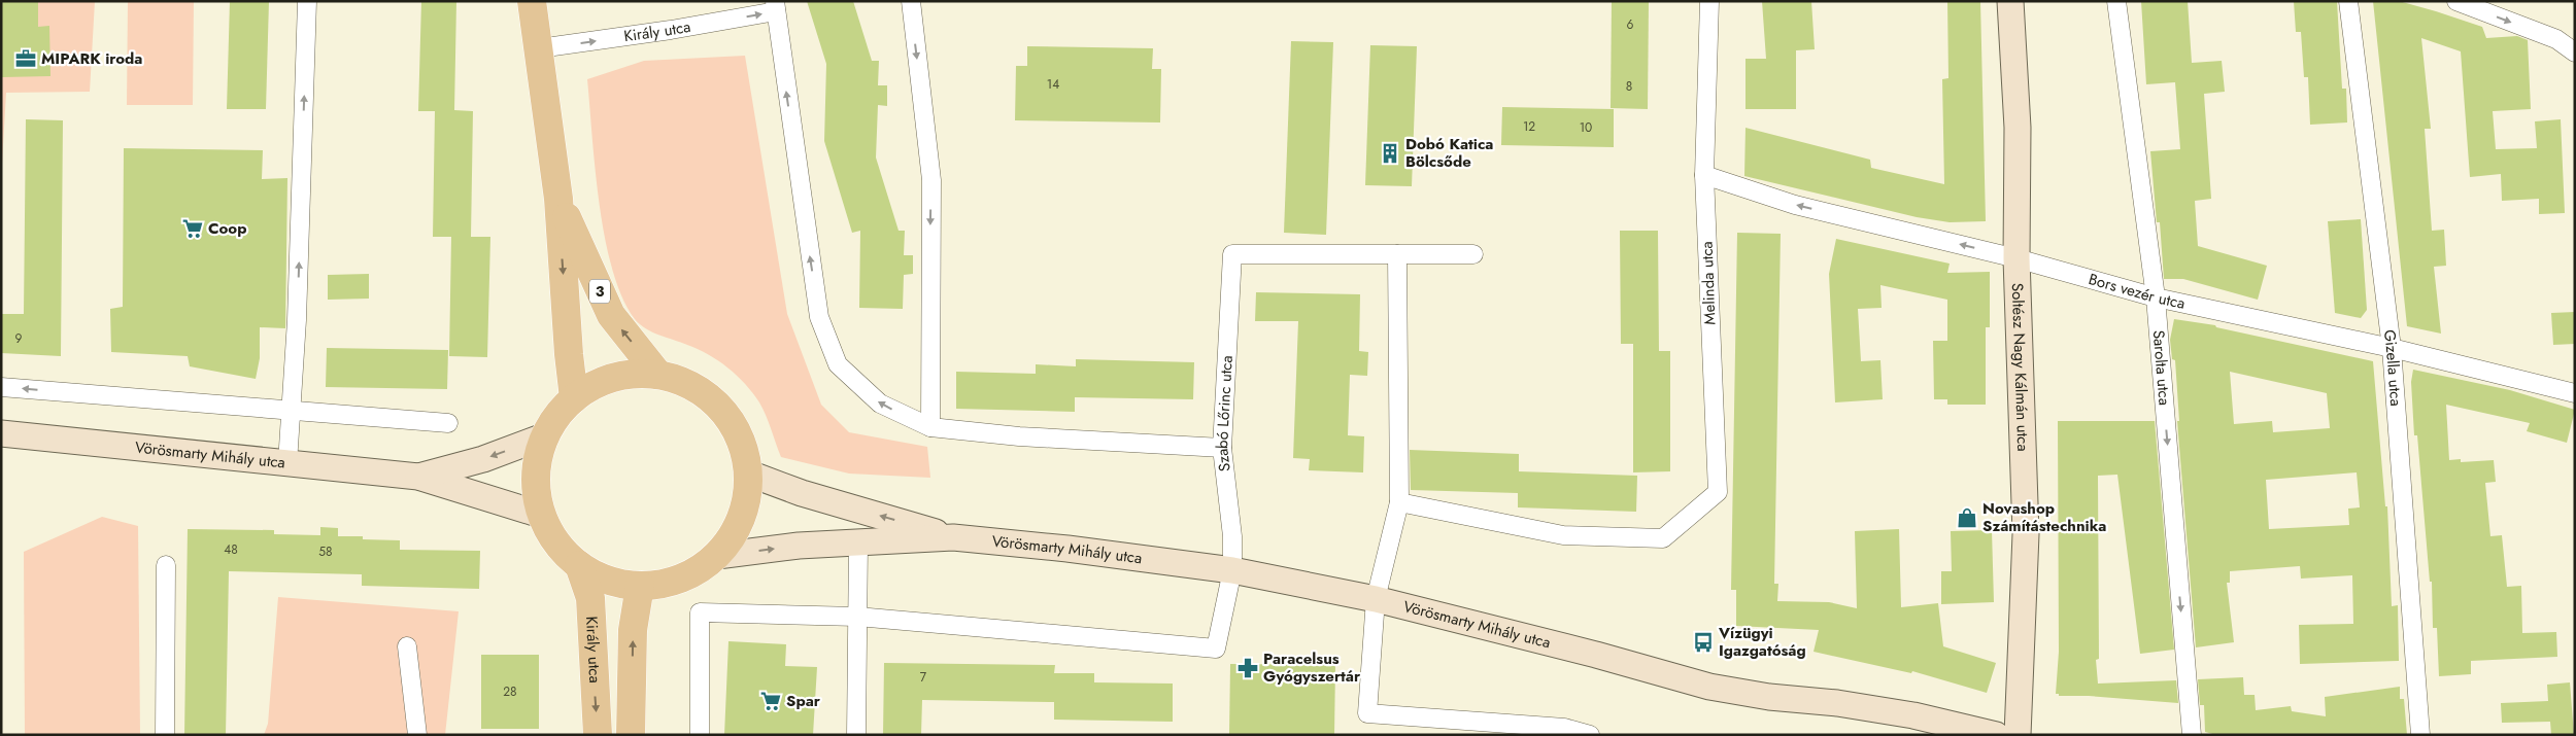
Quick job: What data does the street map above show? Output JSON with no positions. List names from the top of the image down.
{
  "streets": {
    "main road": [
      "Király utca",
      "3",
      "Soltész Nagy Kálmán utca",
      "Vörösmarty Mihály utca"
    ],
    "street": [
      "Melinda utca",
      "Bors vezér utca",
      "Sarolta utca",
      "Gizella utca",
      "Szabó Lőrinc utca"
    ]
  },
  "crossings": [
    ["Király utca", "3"],
    ["Melinda utca", "Bors vezér utca"],
    ["Bors vezér utca", "Soltész Nagy Kálmán utca"],
    ["Bors vezér utca", "Sarolta utca"],
    ["Bors vezér utca", "Gizella utca"],
    ["Szabó Lőrinc utca", "Vörösmarty Mihály utca"]
  ],
  "one_way": ["Bors vezér utca", "Sarolta utca"],
  "places": {
    "office": ["MIPARK iroda"],
    "building": ["Dobó Katica Bölcsőde"],
    "supermarket": ["Coop", "Spar"],
    "shop": ["Novashop Számítástechnika"],
    "bus stop": ["Vízügyi Igazgatóság"],
    "pharmacy": ["Paracelsus Gyógyszertár"]
  },
  "house_numbers": [
    "6",
    "14",
    "8",
    "12",
    "10",
    "9",
    "48",
    "58",
    "7",
    "28"
  ]
}
